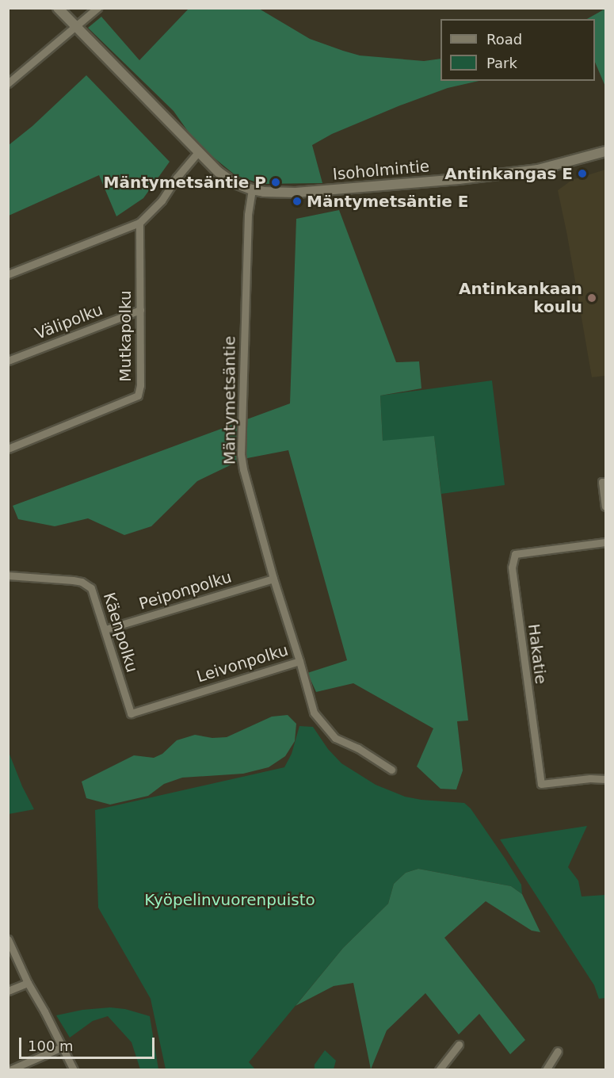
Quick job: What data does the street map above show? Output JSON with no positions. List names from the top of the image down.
{
  "streets": {
    "street": [
      "Isoholmintie",
      "Välipolku",
      "Mutkapolku",
      "Mäntymetsäntie",
      "Peiponpolku",
      "Käenpolku",
      "Hakatie",
      "Leivonpolku"
    ]
  },
  "crossings": [
    ["Isoholmintie", "Mäntymetsäntie"],
    ["Välipolku", "Mutkapolku"],
    ["Mäntymetsäntie", "Peiponpolku"],
    ["Mäntymetsäntie", "Leivonpolku"],
    ["Peiponpolku", "Käenpolku"],
    ["Käenpolku", "Leivonpolku"]
  ],
  "parks": ["Kyöpelinvuorenpuisto"],
  "places": [
    "Antinkangas E",
    "Mäntymetsäntie P",
    "Mäntymetsäntie E",
    "Antinkankaan koulu"
  ],
  "legend": ["Road", "Park"],
  "scale_bar": "100 m"
}
